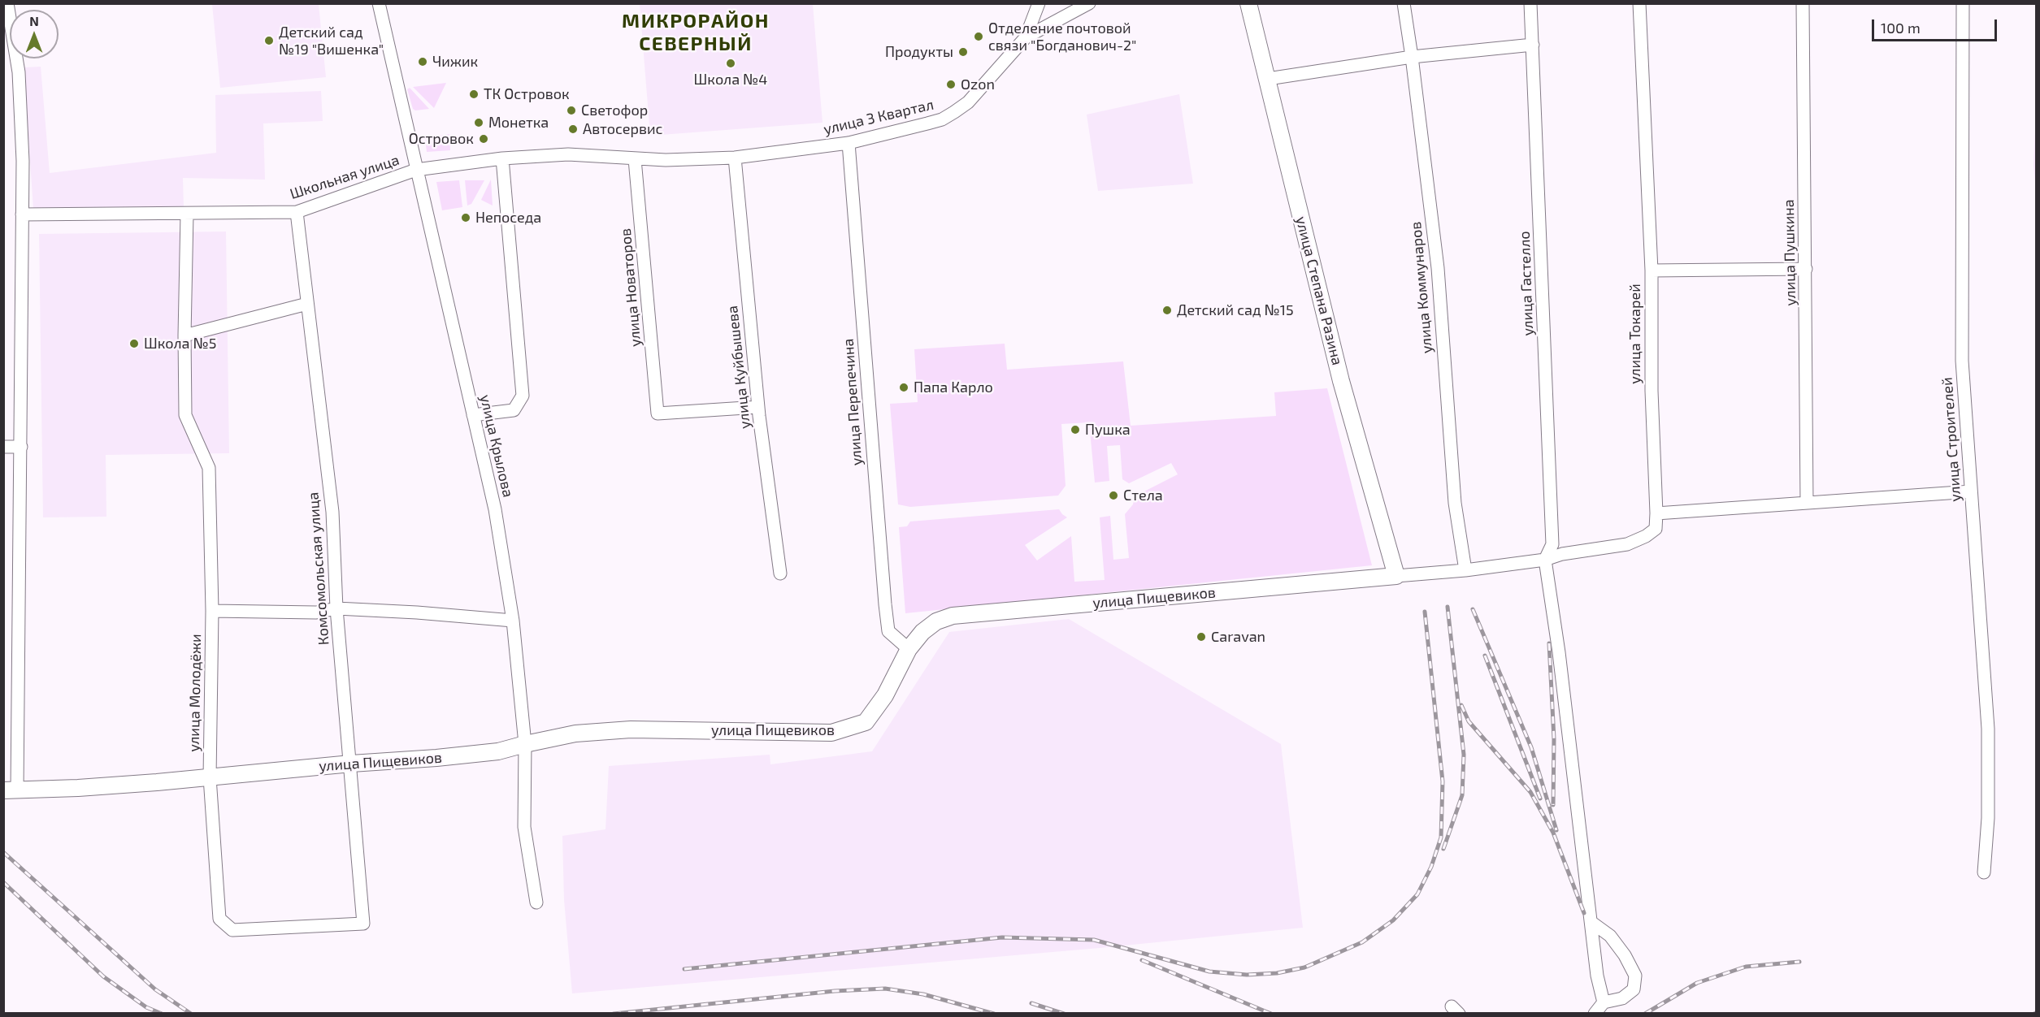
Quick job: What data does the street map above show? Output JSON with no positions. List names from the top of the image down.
{
  "streets": {
    "main road": ["улица Степана Разина", "улица Пищевиков"],
    "street": [
      "улица 3 Квартал",
      "Школьная улица",
      "улица Пушкина",
      "улица Гастелло",
      "улица Новаторов",
      "улица Коммунаров",
      "улица Токарей",
      "улица Куйбышева",
      "улица Перепечина",
      "улица Строителей",
      "улица Крылова",
      "Комсомольская улица",
      "улица Молодёжи"
    ]
  },
  "crossings": [
    ["улица 3 Квартал", "Школьная улица"],
    ["улица 3 Квартал", "улица Куйбышева"],
    ["улица 3 Квартал", "улица Перепечина"],
    ["Школьная улица", "улица Новаторов"],
    ["Школьная улица", "улица Куйбышева"],
    ["Школьная улица", "улица Крылова"],
    ["Школьная улица", "Комсомольская улица"],
    ["улица Гастелло", "улица Пищевиков"],
    ["улица Новаторов", "улица Куйбышева"],
    ["улица Коммунаров", "улица Пищевиков"],
    ["улица Степана Разина", "улица Пищевиков"],
    ["улица Токарей", "улица Пищевиков"],
    ["улица Перепечина", "улица Пищевиков"],
    ["улица Крылова", "улица Пищевиков"],
    ["Комсомольская улица", "улица Пищевиков"],
    ["Комсомольская улица", "улица Молодёжи"],
    ["улица Пищевиков", "улица Молодёжи"]
  ],
  "districts": ["МИКРОРАЙОН СЕВЕРНЫЙ"],
  "places": [
    "Отделение почтовой связи \"Богданович-2\"",
    "Детский сад №19 \"Вишенка\"",
    "Продукты",
    "Чижик",
    "Школа №4",
    "Ozon",
    "ТК Островок",
    "Светофор",
    "Монетка",
    "Автосервис",
    "Островок",
    "Непоседа",
    "Детский сад №15",
    "Школа №5",
    "Папа Карло",
    "Пушка",
    "Стела",
    "Caravan"
  ],
  "scale_bar": "100 m",
  "north": "top"
}
